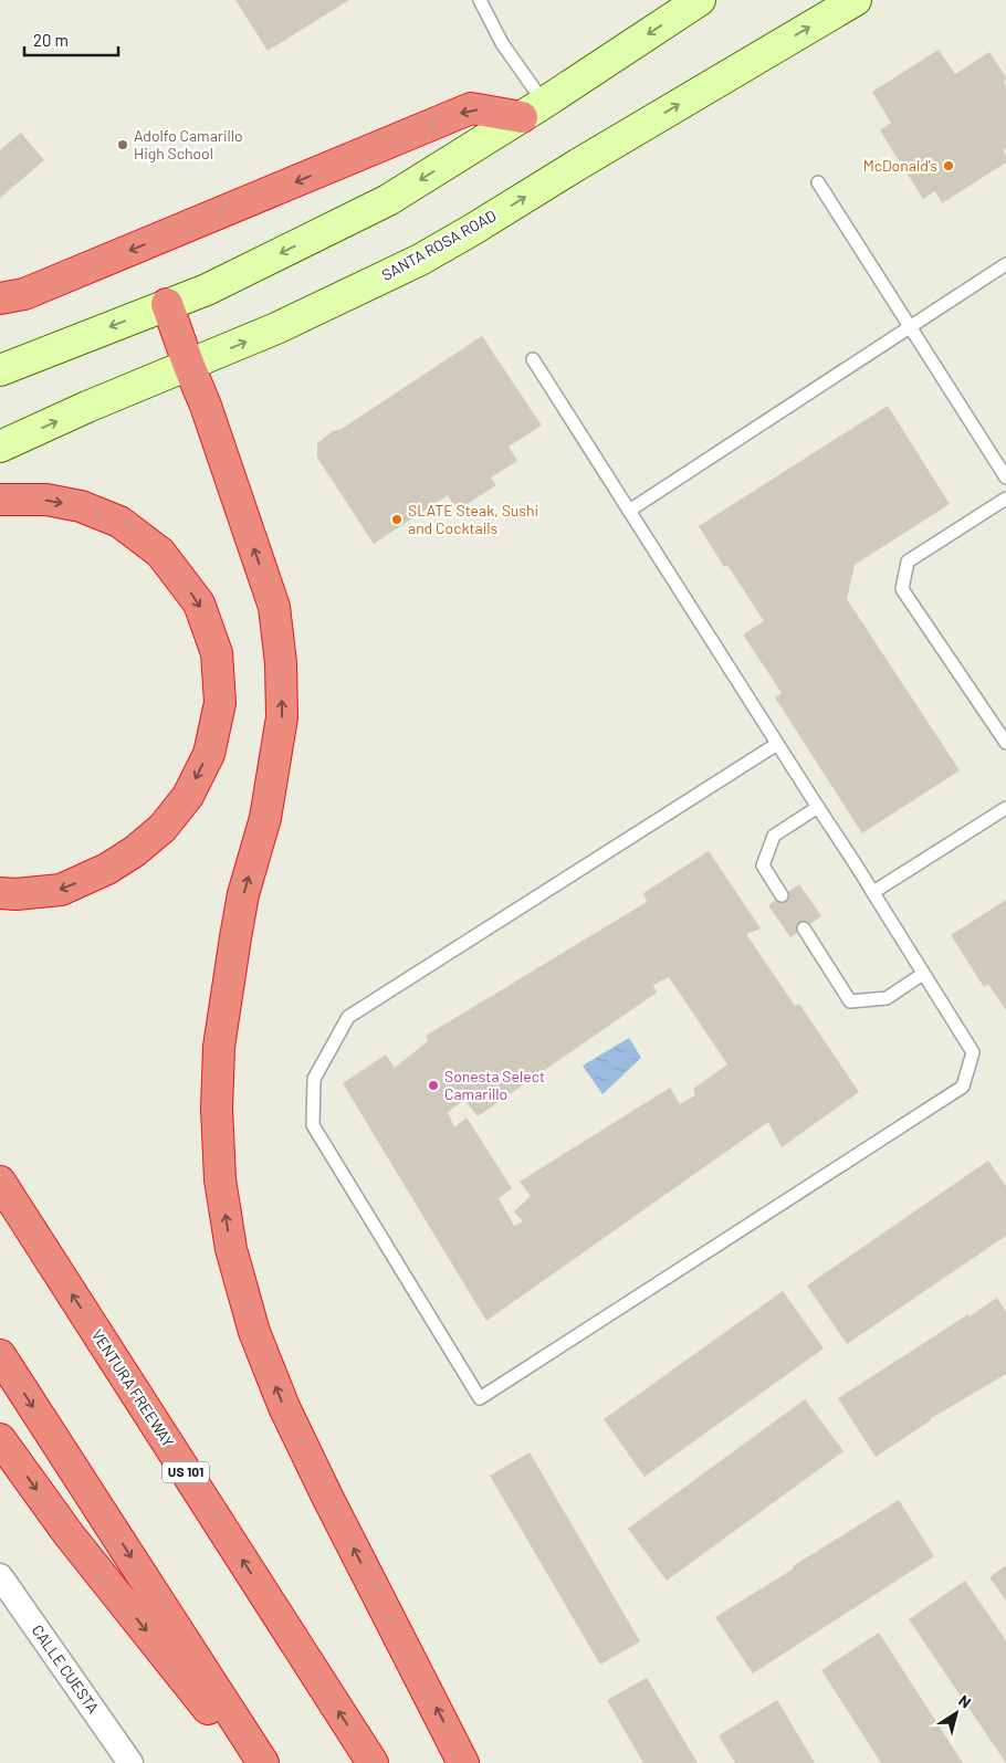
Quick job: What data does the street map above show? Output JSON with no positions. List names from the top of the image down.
{
  "streets": {
    "highway": ["VENTURA FREEWAY", "US 101"],
    "main road": ["SANTA ROSA ROAD"],
    "street": ["CALLE CUESTA"]
  },
  "places": [
    "Adolfo Camarillo High School",
    "McDonald's",
    "SLATE Steak, Sushi and Cocktails",
    "Sonesta Select Camarillo"
  ],
  "scale_bar": "20 m",
  "north": "top right"
}
